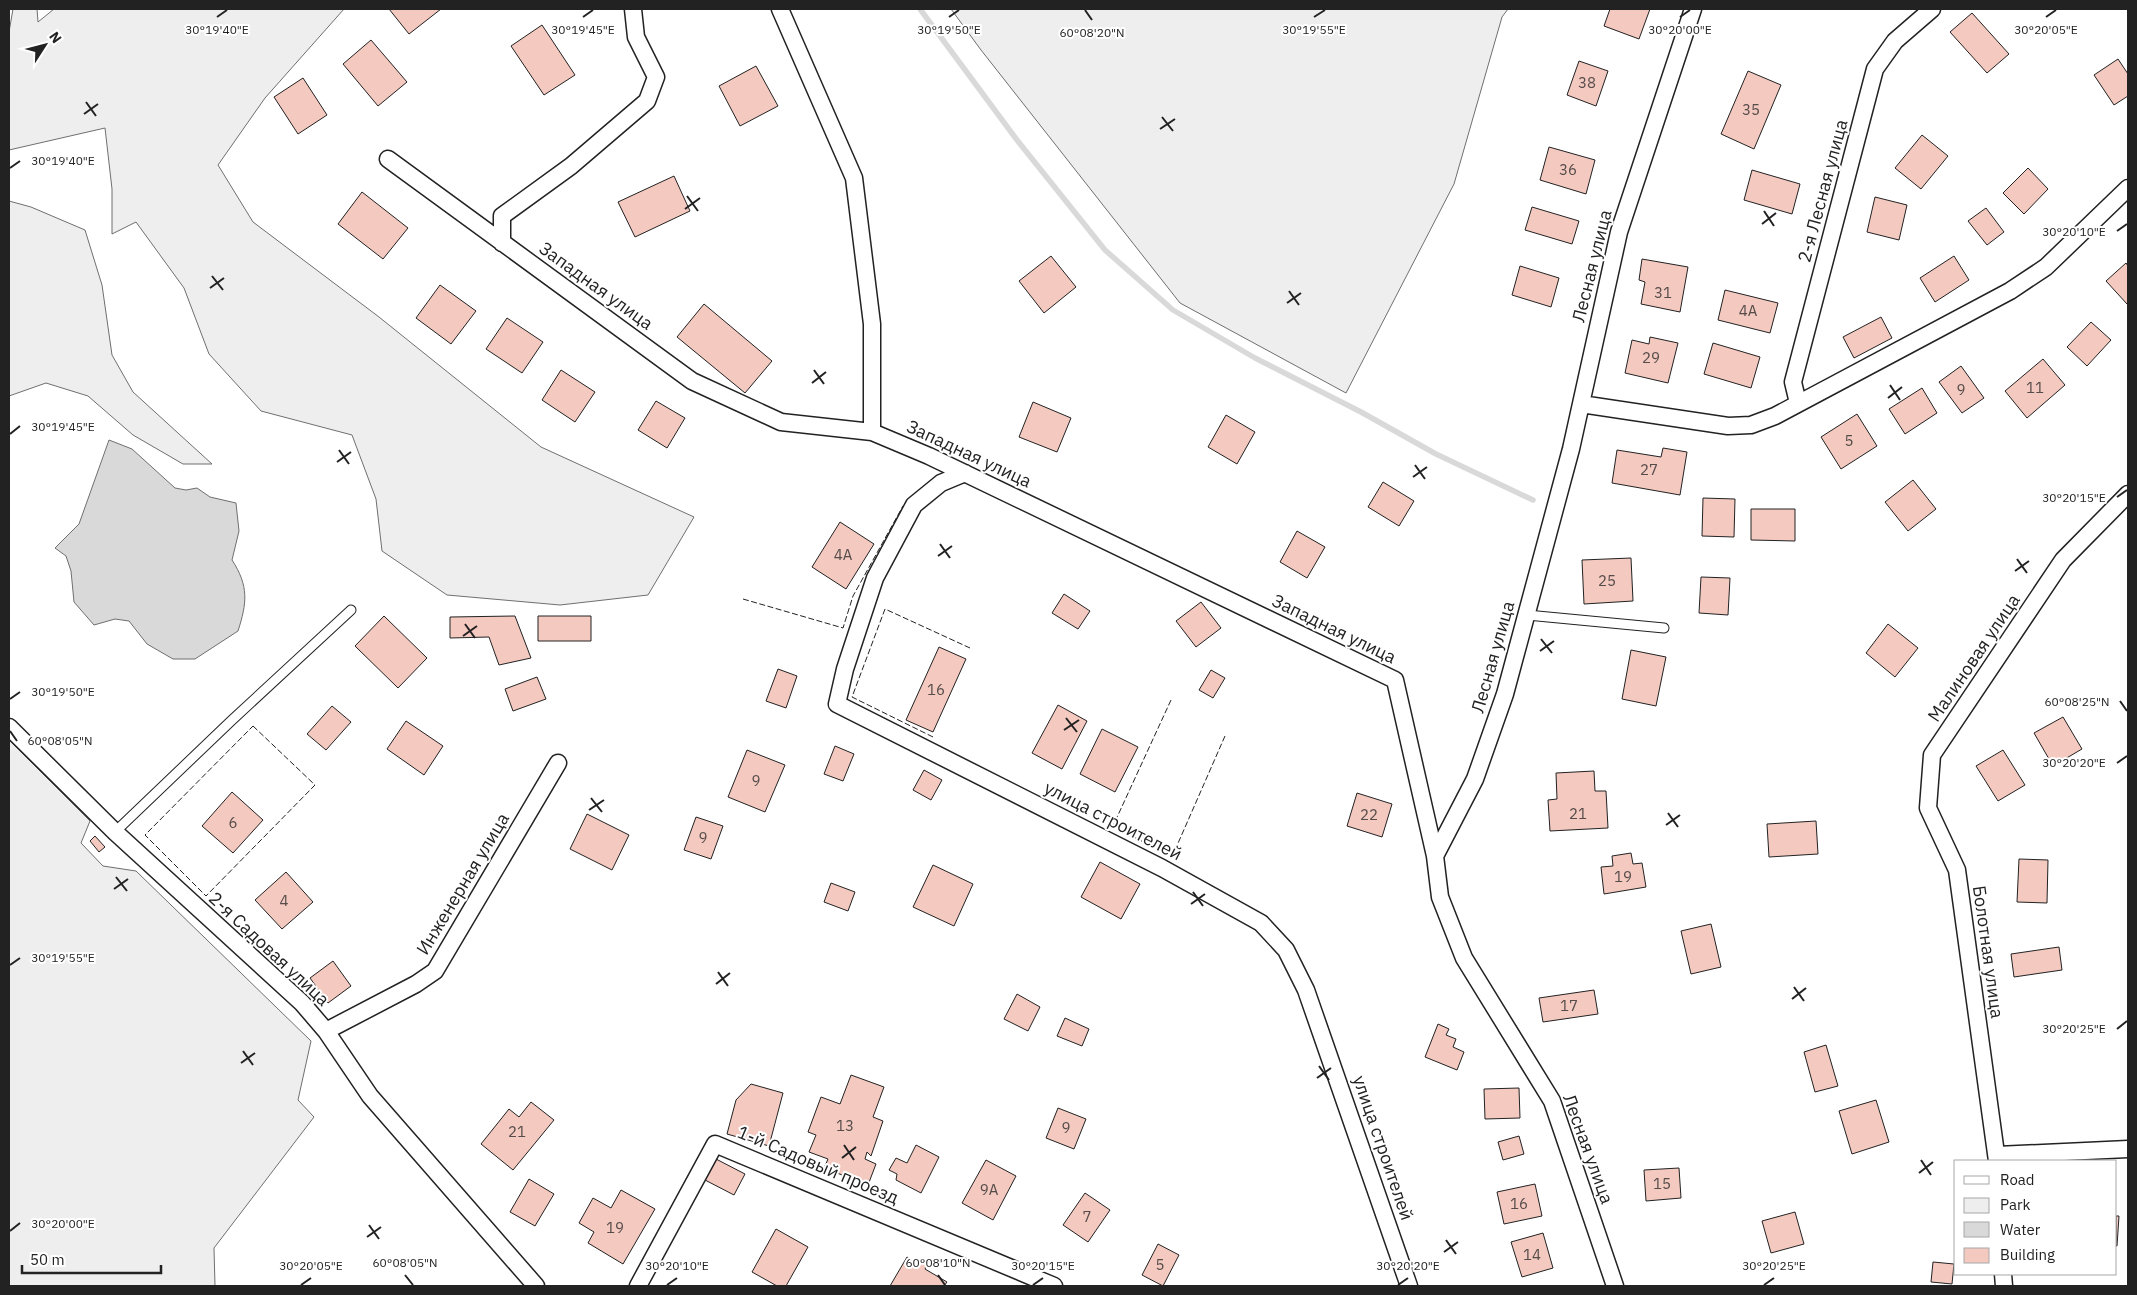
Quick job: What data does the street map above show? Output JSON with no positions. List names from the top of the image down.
{
  "streets": {
    "street": [
      "2-я Лесная улица",
      "Лесная улица",
      "Западная улица",
      "Малиновая улица",
      "улица строителей",
      "Инженерная улица",
      "2-я Садовая улица",
      "Болотная улица",
      "1-й Садовый проезд"
    ]
  },
  "crossings": [
    ["Лесная улица", "Западная улица"],
    ["Западная улица", "улица строителей"],
    ["Малиновая улица", "Болотная улица"],
    ["Инженерная улица", "2-я Садовая улица"]
  ],
  "house_numbers": [
    "38",
    "35",
    "36",
    "31",
    "4А",
    "29",
    "11",
    "9",
    "5",
    "27",
    "4А",
    "25",
    "16",
    "9",
    "21",
    "22",
    "6",
    "9",
    "19",
    "4",
    "17",
    "13",
    "9",
    "21",
    "15",
    "9А",
    "16",
    "7",
    "19",
    "14",
    "5"
  ],
  "legend": [
    "Road",
    "Park",
    "Water",
    "Building"
  ],
  "scale_bar": "50 m",
  "north": "top right",
  "coordinates": [
    "30°19'40\"E",
    "30°19'45\"E",
    "30°19'50\"E",
    "30°19'55\"E",
    "30°20'00\"E",
    "30°20'05\"E",
    "60°08'20\"N",
    "30°20'10\"E",
    "30°20'15\"E",
    "60°08'25\"N",
    "60°08'05\"N",
    "30°20'20\"E",
    "30°20'25\"E",
    "60°08'10\"N"
  ]
}
